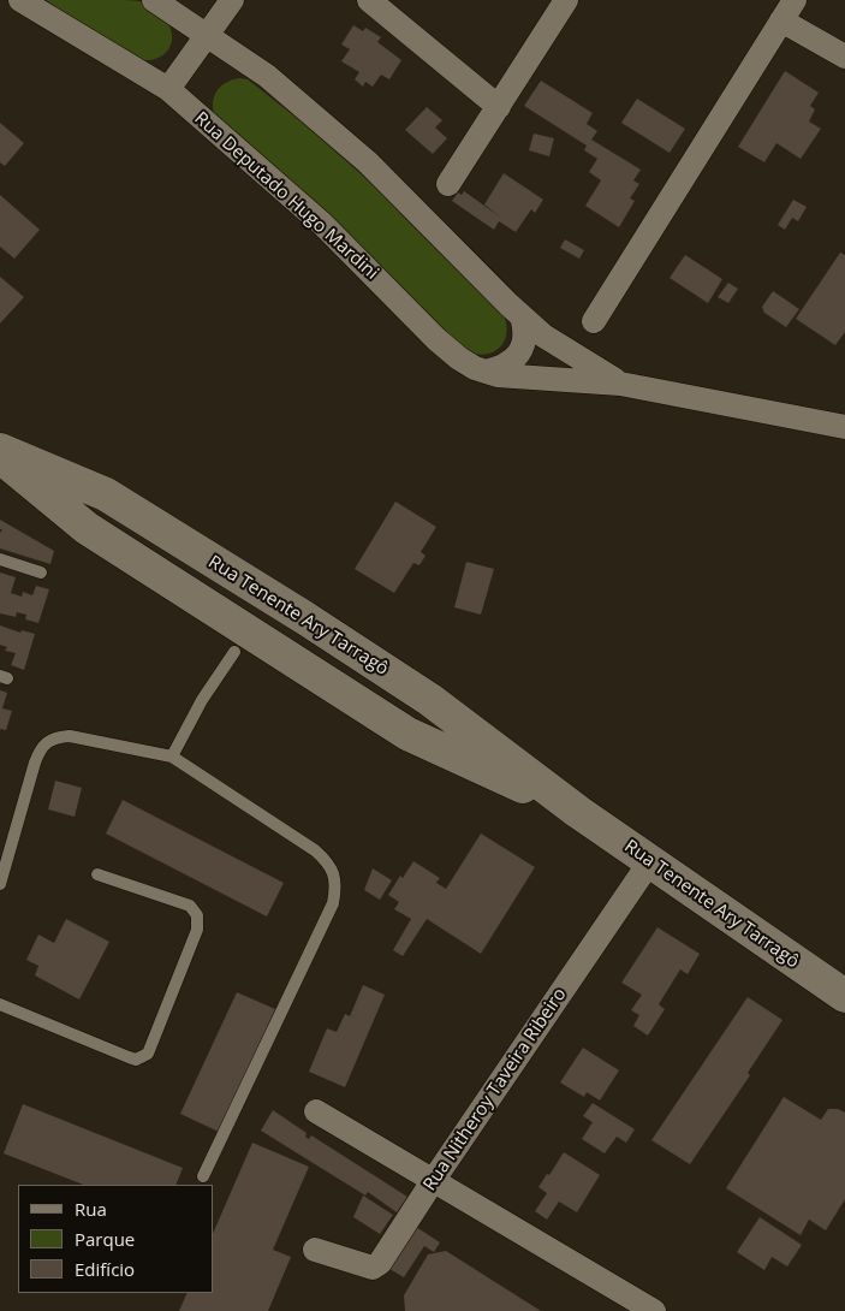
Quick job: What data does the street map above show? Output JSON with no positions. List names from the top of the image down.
{
  "streets": {
    "main road": ["Rua Tenente Ary Tarragô"],
    "street": ["Rua Deputado Hugo Mardini", "Rua Nitheroy Taveira Ribeiro"]
  },
  "crossings": [
    ["Rua Tenente Ary Tarragô", "Rua Nitheroy Taveira Ribeiro"]
  ],
  "legend": ["Rua", "Parque", "Edifício"]
}
